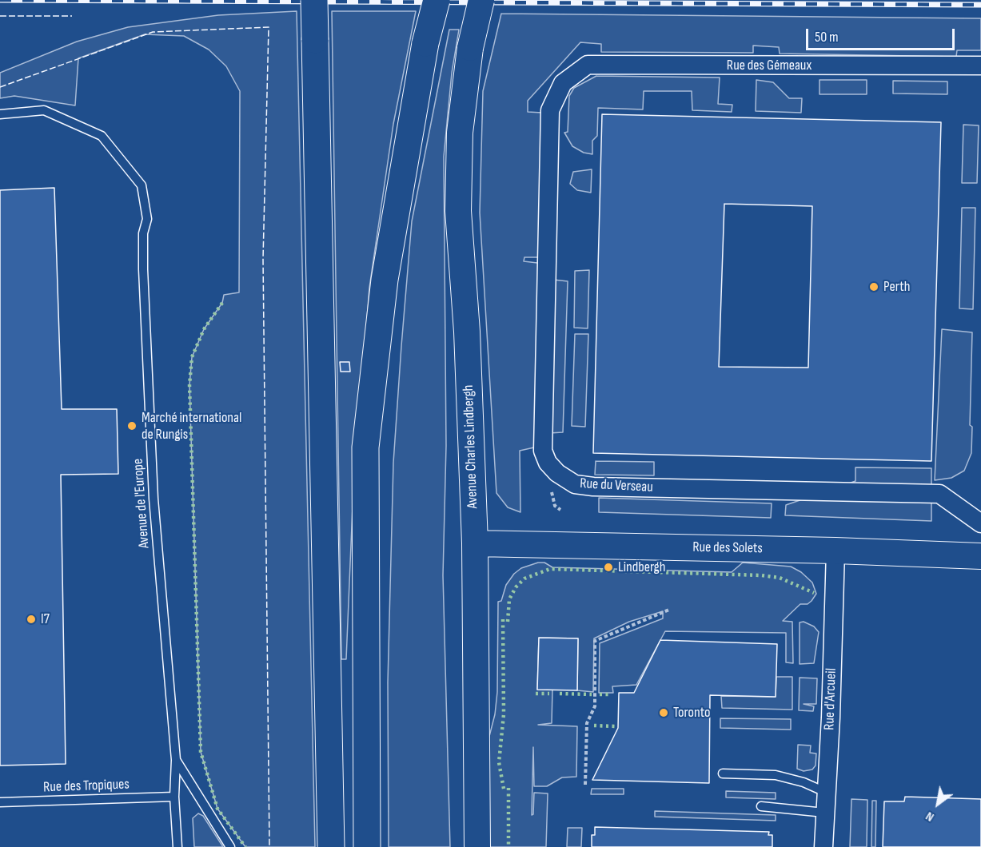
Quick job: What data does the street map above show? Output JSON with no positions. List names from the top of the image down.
{
  "streets": {
    "main road": ["Avenue Charles Lindbergh", "Rue des Solets"],
    "street": ["Rue des Gémeaux", "Rue du Verseau", "Rue d'Arcueil"],
    "lane": ["Avenue de l'Europe", "Rue des Tropiques"]
  },
  "crossings": [
    ["Rue des Gémeaux", "Rue du Verseau"],
    ["Avenue Charles Lindbergh", "Rue des Solets"],
    ["Avenue de l'Europe", "Rue des Tropiques"],
    ["Rue des Solets", "Rue d'Arcueil"]
  ],
  "places": [
    "Perth",
    "Marché international de Rungis",
    "Lindbergh",
    "I7",
    "Toronto"
  ],
  "scale_bar": "50 m",
  "north": "bottom left"
}
